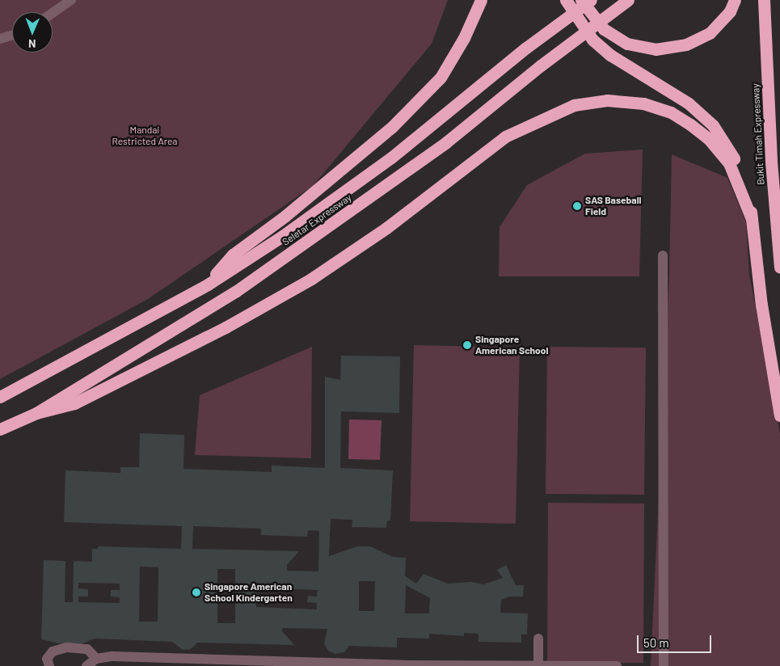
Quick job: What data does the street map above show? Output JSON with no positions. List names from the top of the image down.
{
  "streets": {
    "highway": ["Bukit Timah Expressway", "Seletar Expressway"]
  },
  "parks": ["Mandai Restricted Area"],
  "places": ["SAS Baseball Field", "Singapore American School", "Singapore American School Kindergarten"],
  "scale_bar": "50 m",
  "north": "bottom"
}
